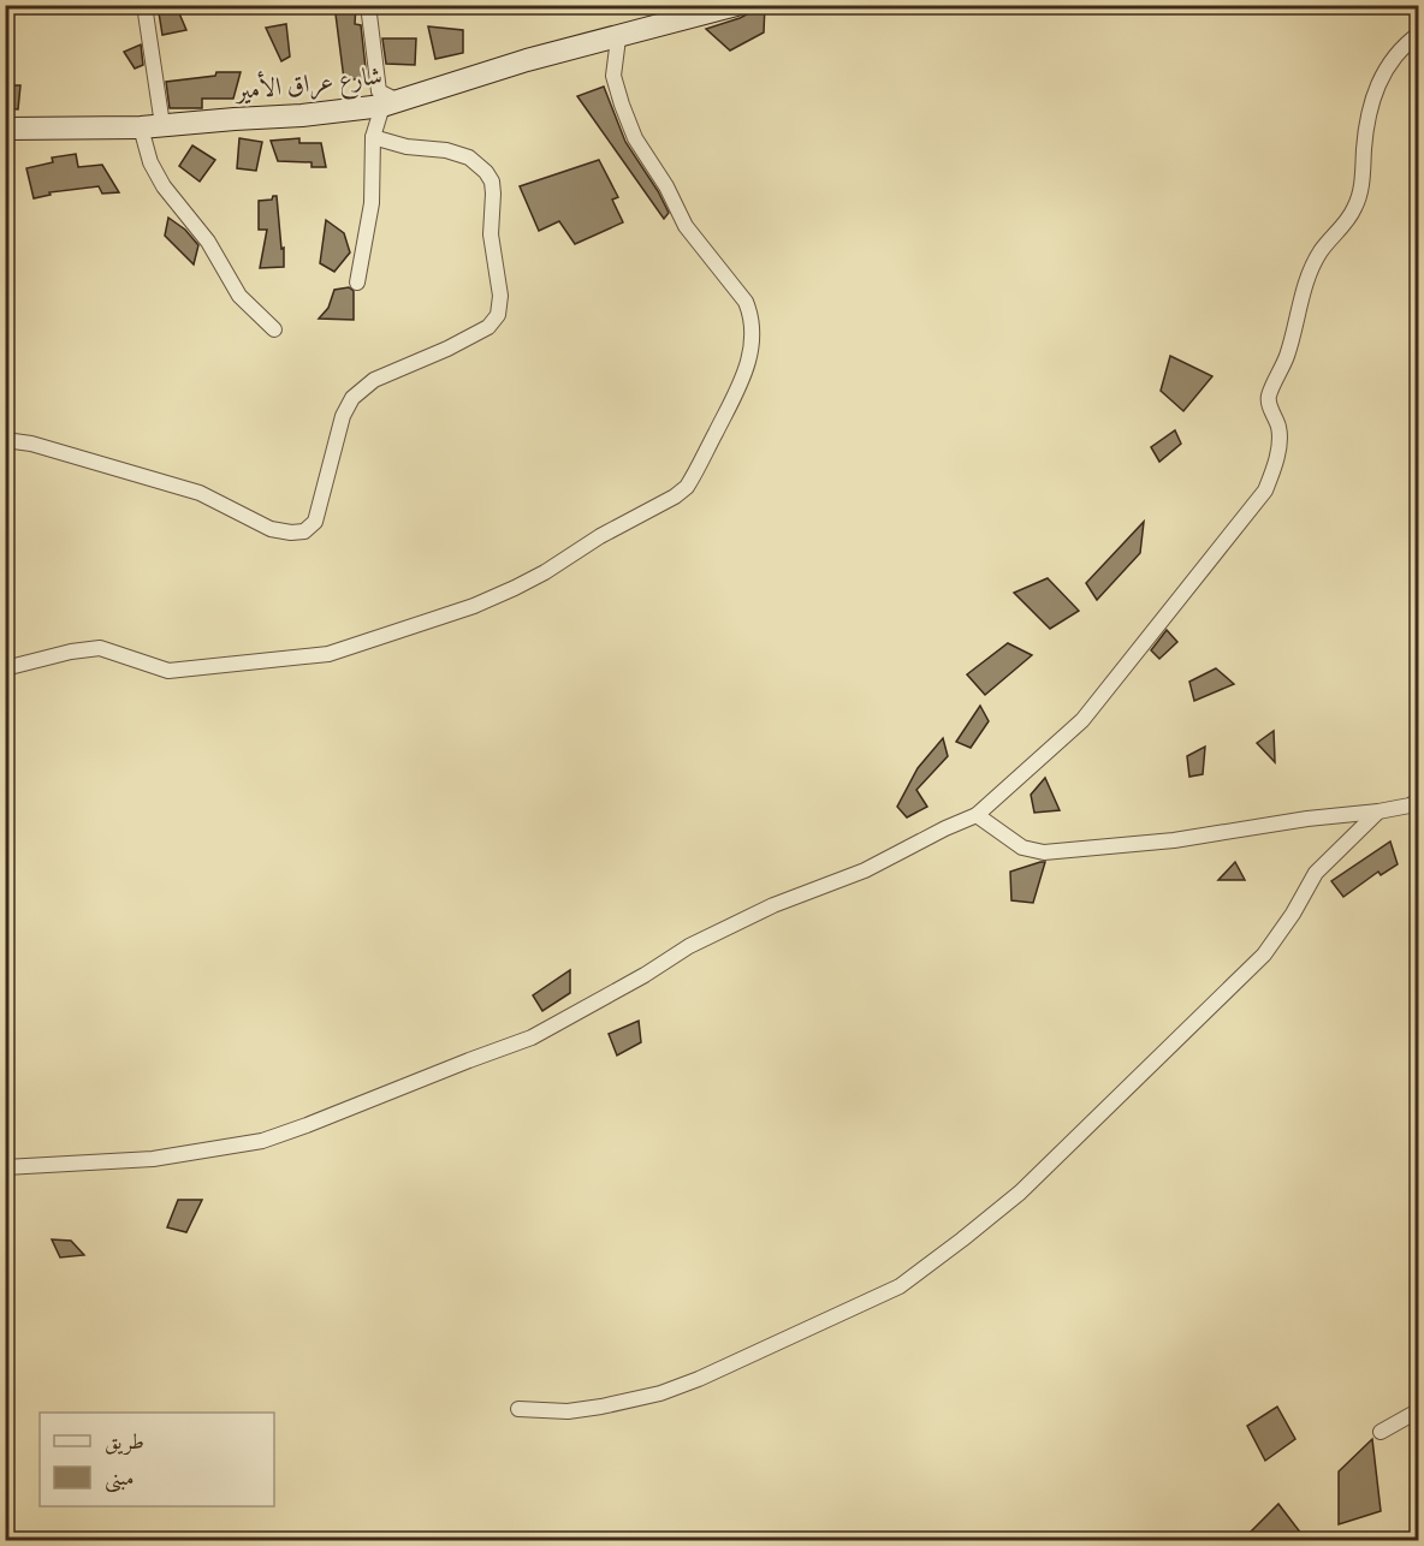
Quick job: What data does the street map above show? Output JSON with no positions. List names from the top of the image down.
{
  "streets": {
    "main road": ["شارع عراق الأمير"]
  },
  "legend": ["طريق", "مبنى"]
}
